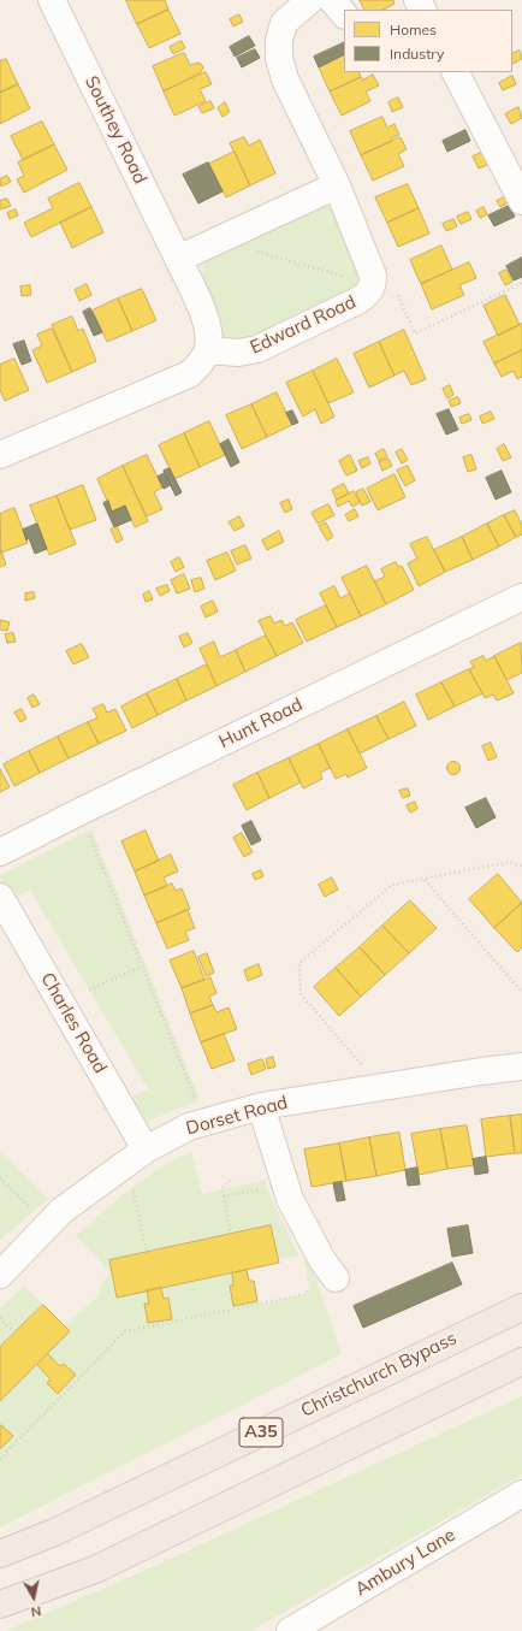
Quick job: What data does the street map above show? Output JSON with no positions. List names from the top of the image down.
{
  "streets": {
    "main road": ["Christchurch Bypass", "A35"],
    "street": [
      "Southey Road",
      "Edward Road",
      "Hunt Road",
      "Charles Road",
      "Dorset Road",
      "Ambury Lane"
    ]
  },
  "crossings": [
    ["Charles Road", "Dorset Road"]
  ],
  "legend": ["Homes", "Industry"],
  "north": "bottom"
}
